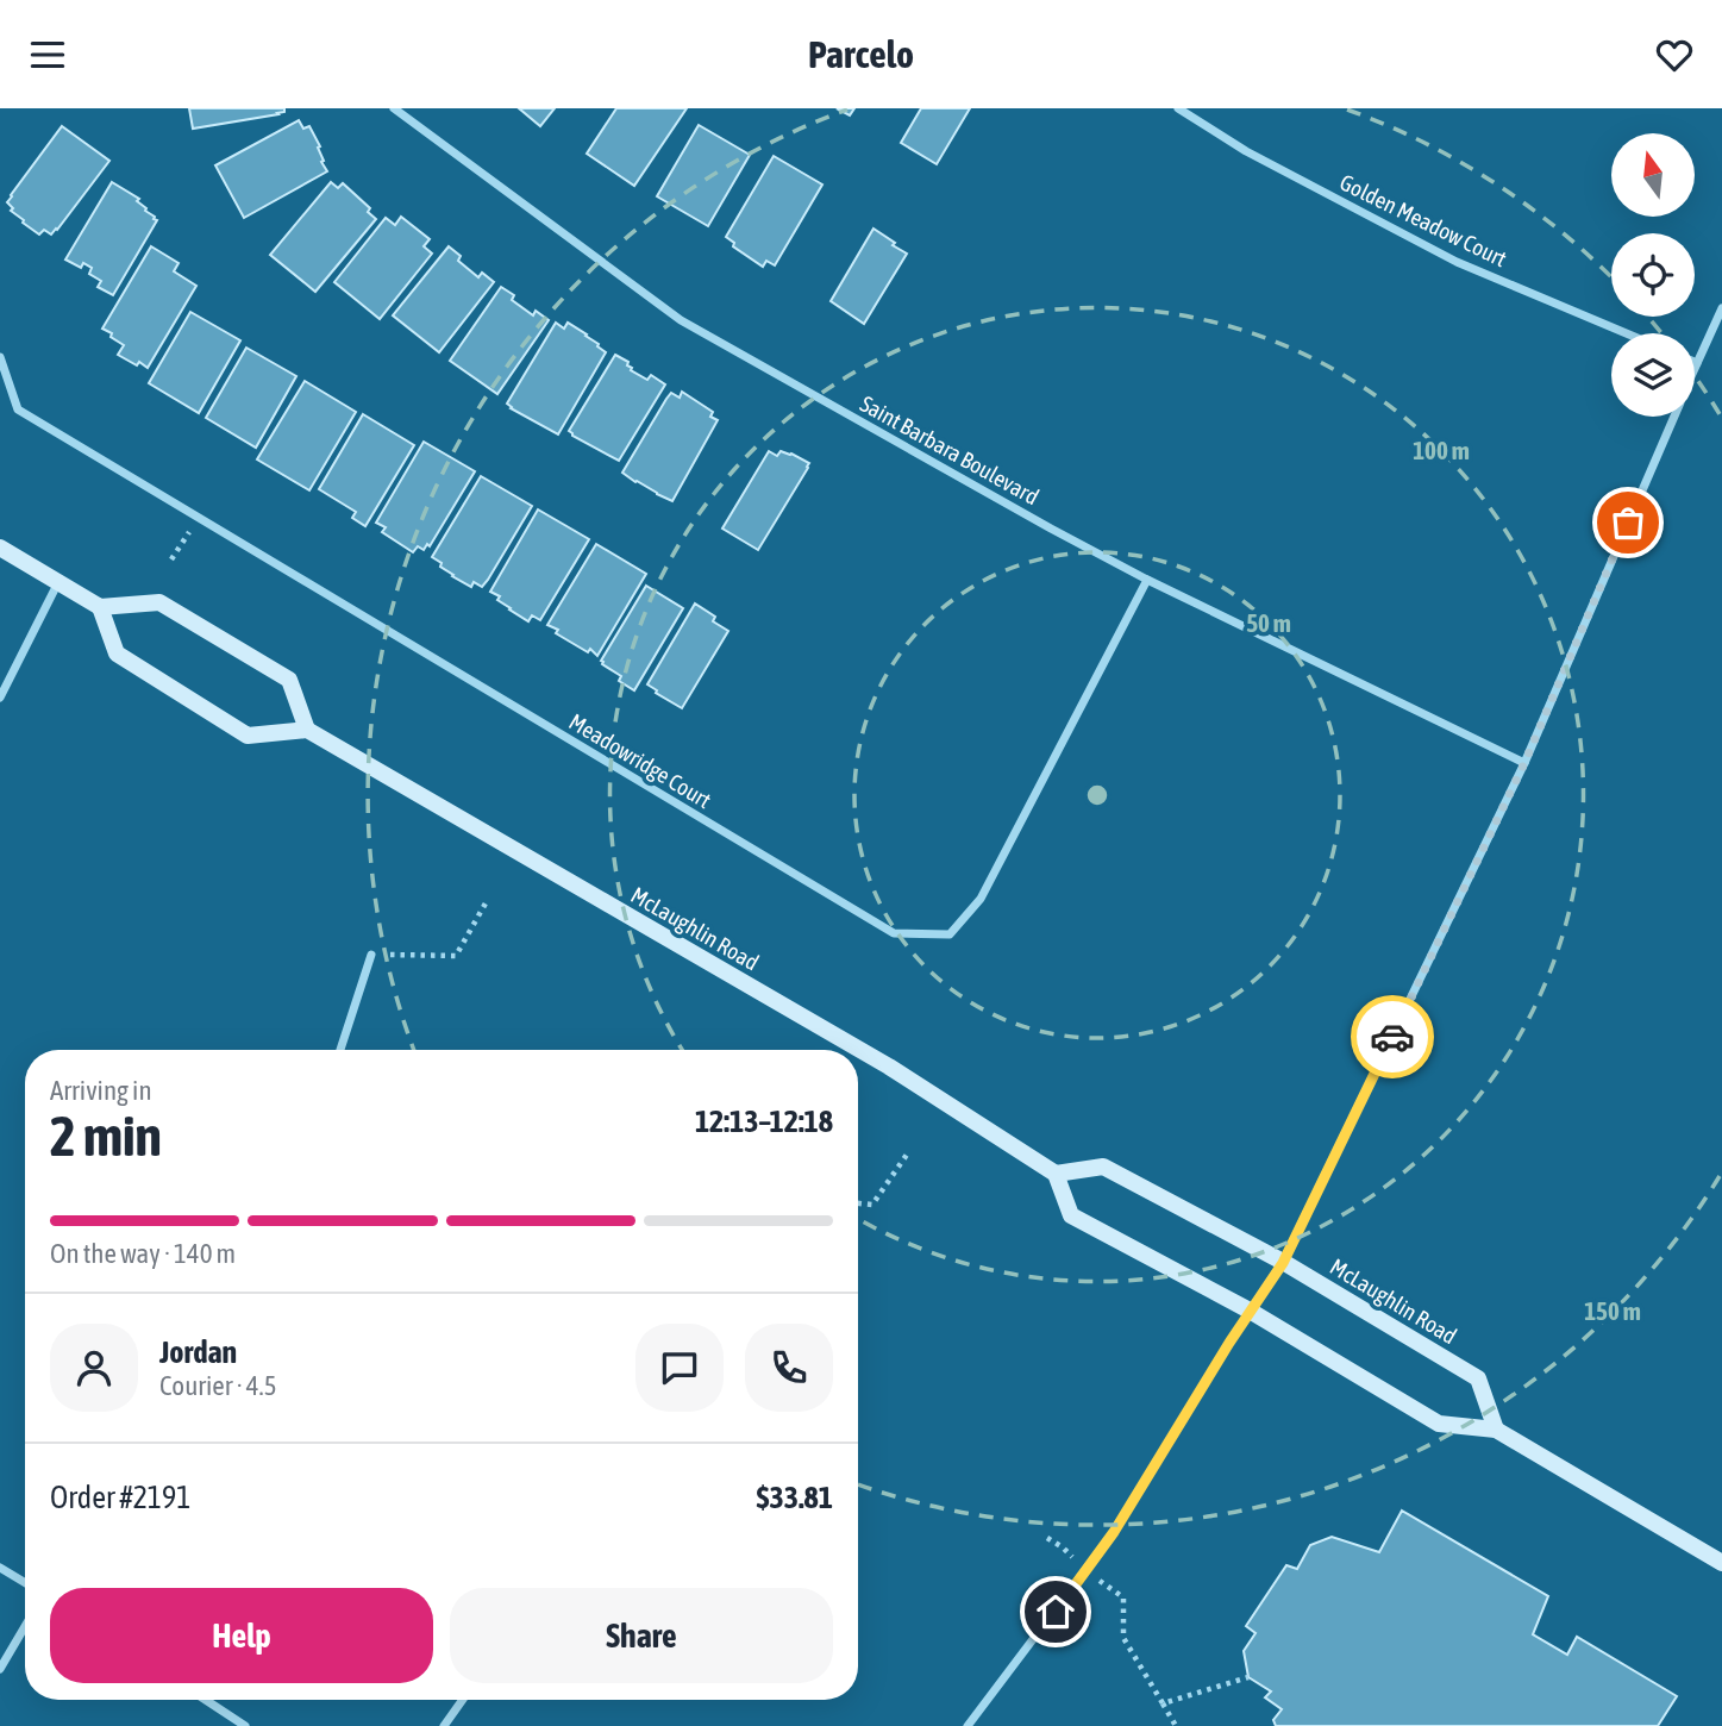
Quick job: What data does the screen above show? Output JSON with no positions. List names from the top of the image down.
{
  "streets": {
    "street": [
      "Golden Meadow Court",
      "Saint Barbara Boulevard",
      "Meadowridge Court",
      "McLaughlin Road"
    ]
  },
  "crossings": [
    ["Saint Barbara Boulevard", "Meadowridge Court"]
  ],
  "north": "top",
  "page": {
    "header": "Parcelo",
    "heading": ["2 min", "Arriving in", "12:13–12:18"],
    "panel": [
      "Jordan",
      "Courier · 4.5",
      "Order #2191",
      "$33.81"
    ],
    "bar": "On the way · 140 m",
    "buttons": ["Help", "Share"]
  },
  "rings": ["100 m", "50 m", "150 m"]
}
